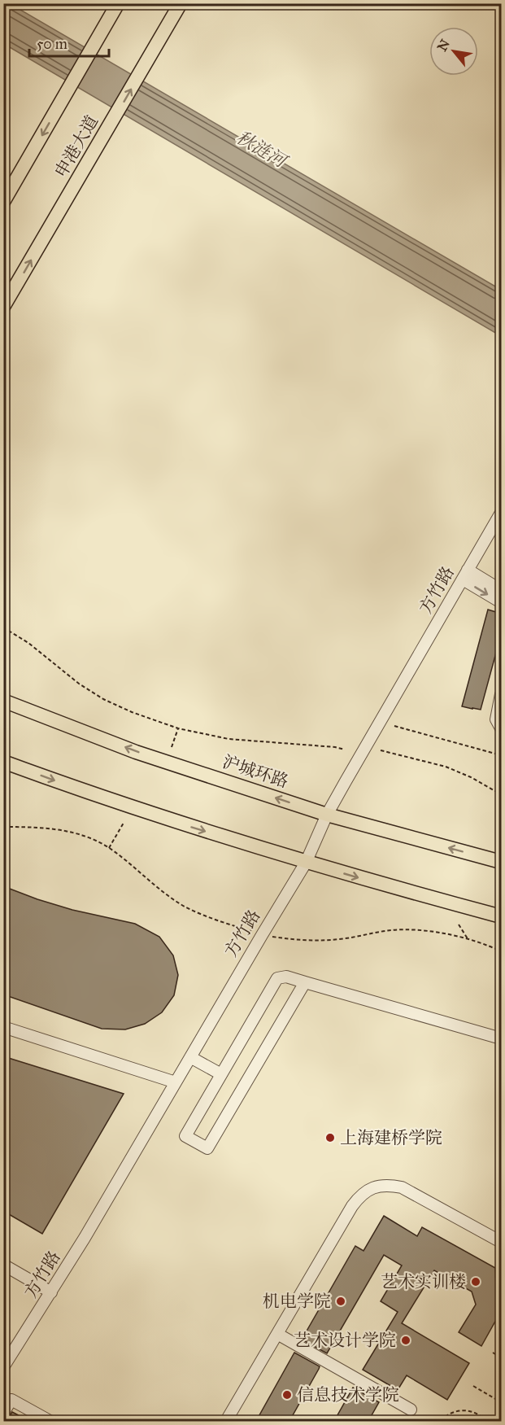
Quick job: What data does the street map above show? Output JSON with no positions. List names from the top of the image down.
{
  "streets": {
    "main road": ["申港大道", "沪城环路"],
    "street": ["方竹路"]
  },
  "crossings": [
    ["方竹路", "沪城环路"]
  ],
  "water": ["秋涟河"],
  "places": [
    "上海建桥学院",
    "艺术实训楼",
    "机电学院",
    "艺术设计学院",
    "信息技术学院"
  ],
  "scale_bar": "50 m",
  "north": "top left"
}
